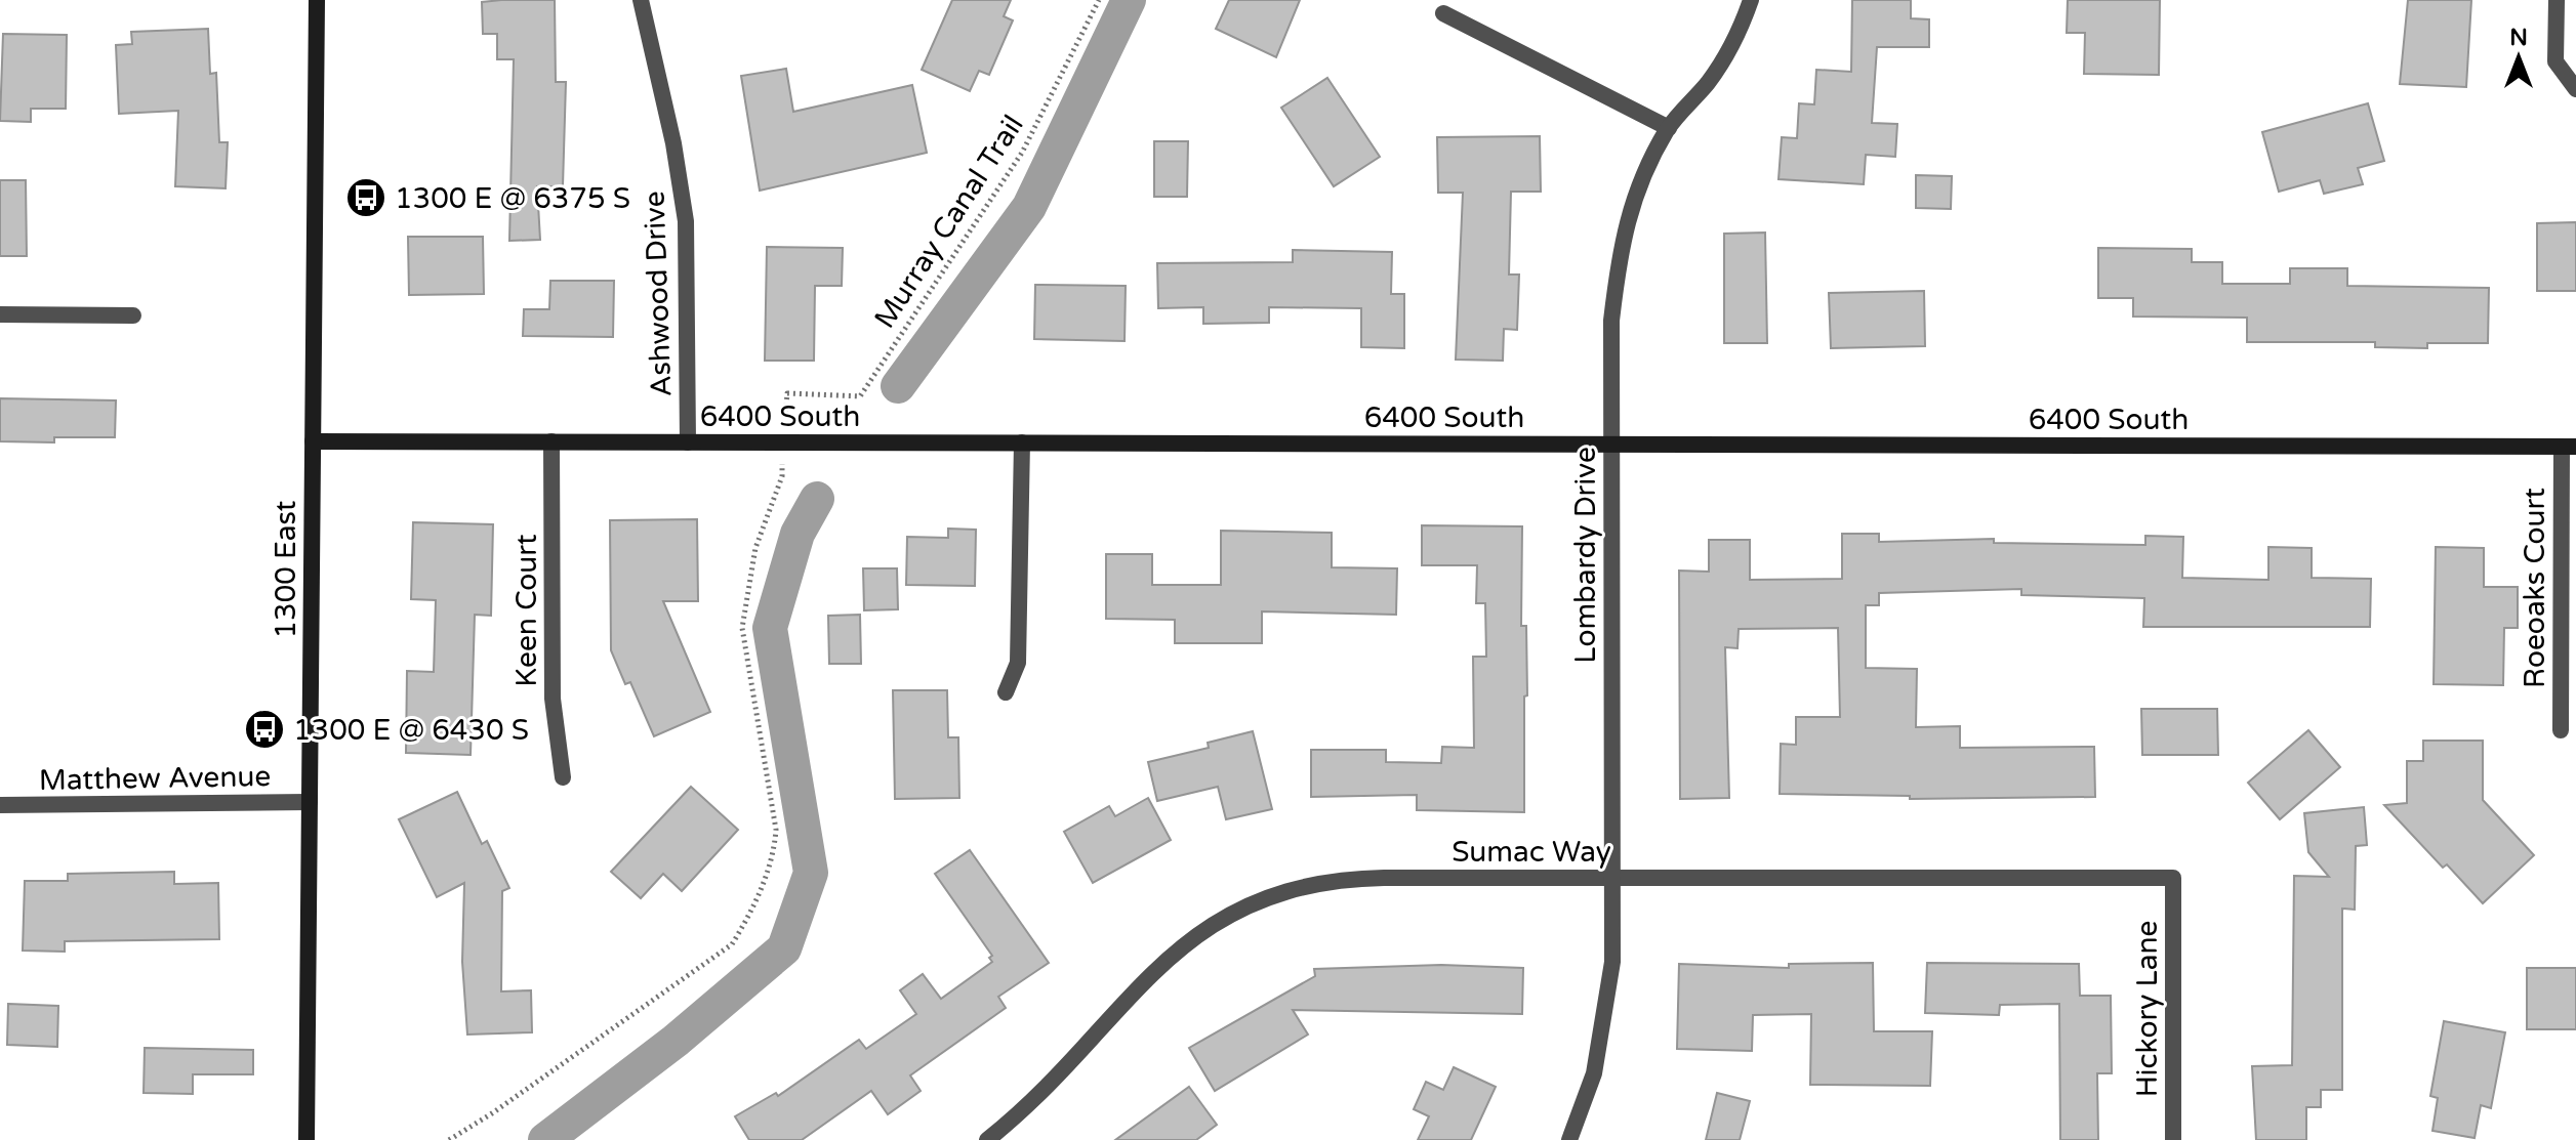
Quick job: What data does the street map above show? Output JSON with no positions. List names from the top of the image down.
{
  "streets": {
    "street": [
      "Ashwood Drive",
      "6400 South",
      "Lombardy Drive",
      "1300 East",
      "Roeoaks Court",
      "Keen Court",
      "Matthew Avenue",
      "Sumac Way",
      "Hickory Lane"
    ],
    "path": ["Murray Canal Trail"]
  },
  "crossings": [
    ["Ashwood Drive", "6400 South"],
    ["6400 South", "Lombardy Drive"],
    ["6400 South", "1300 East"],
    ["6400 South", "Roeoaks Court"],
    ["6400 South", "Keen Court"],
    ["Lombardy Drive", "Sumac Way"],
    ["1300 East", "Matthew Avenue"],
    ["Sumac Way", "Hickory Lane"]
  ],
  "places": {
    "bus stop": ["1300 E @ 6375 S", "1300 E @ 6430 S"]
  },
  "north": "top"
}
